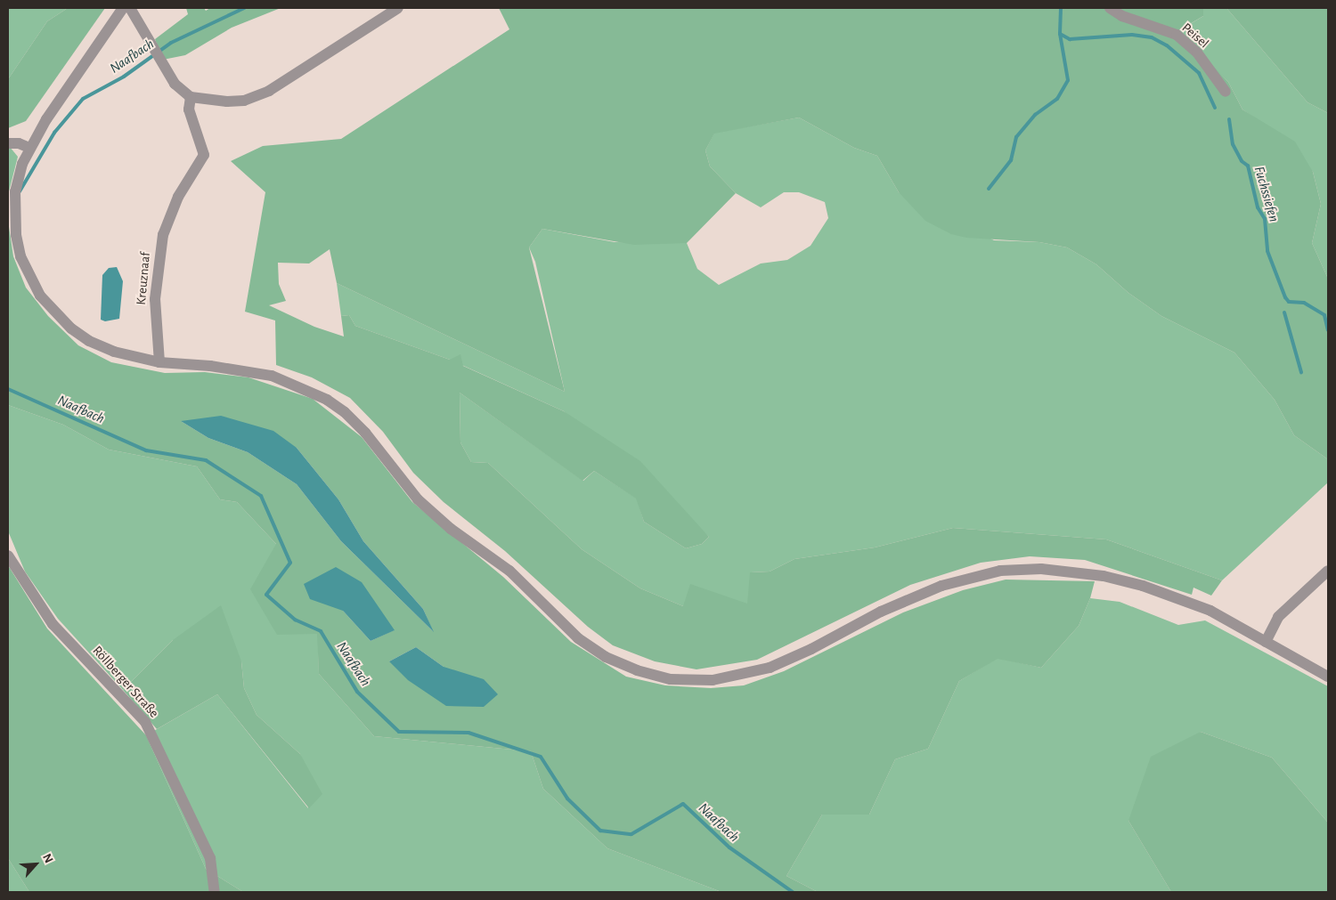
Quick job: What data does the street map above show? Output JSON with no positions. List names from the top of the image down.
{
  "streets": {
    "street": ["Peisel", "Kreuznaaf", "Röllberger Straße"]
  },
  "water": ["Naafbach", "Fuchssiefen"],
  "north": "top right"
}
